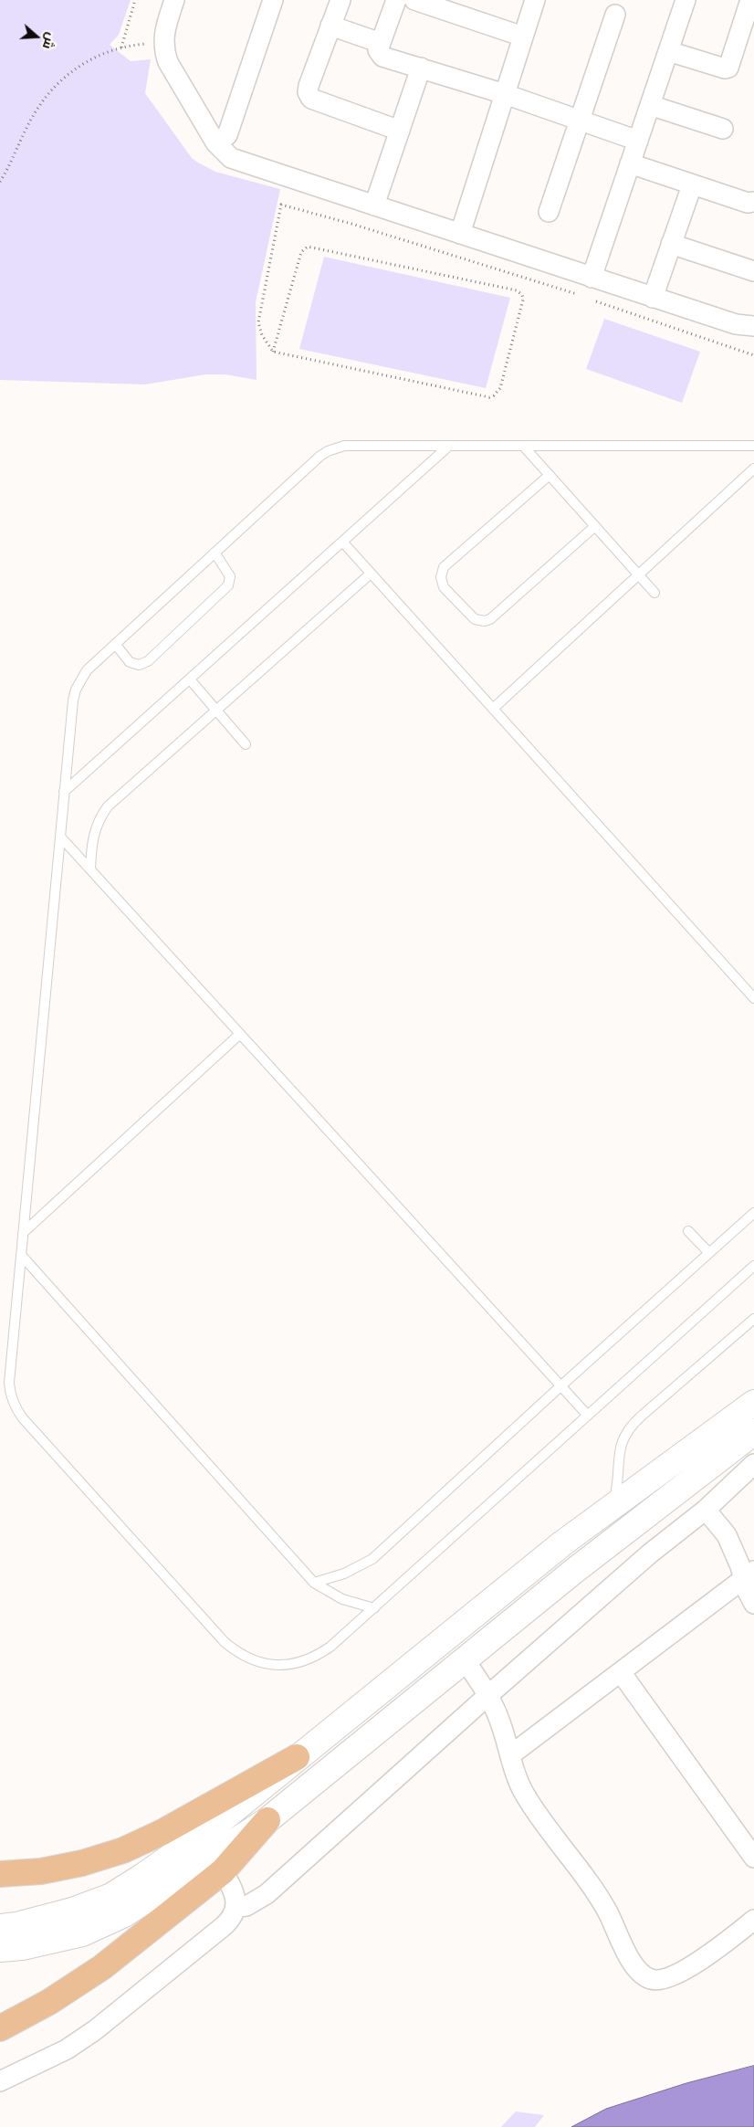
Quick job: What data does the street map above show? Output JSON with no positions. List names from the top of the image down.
{
  "north": "right"
}
